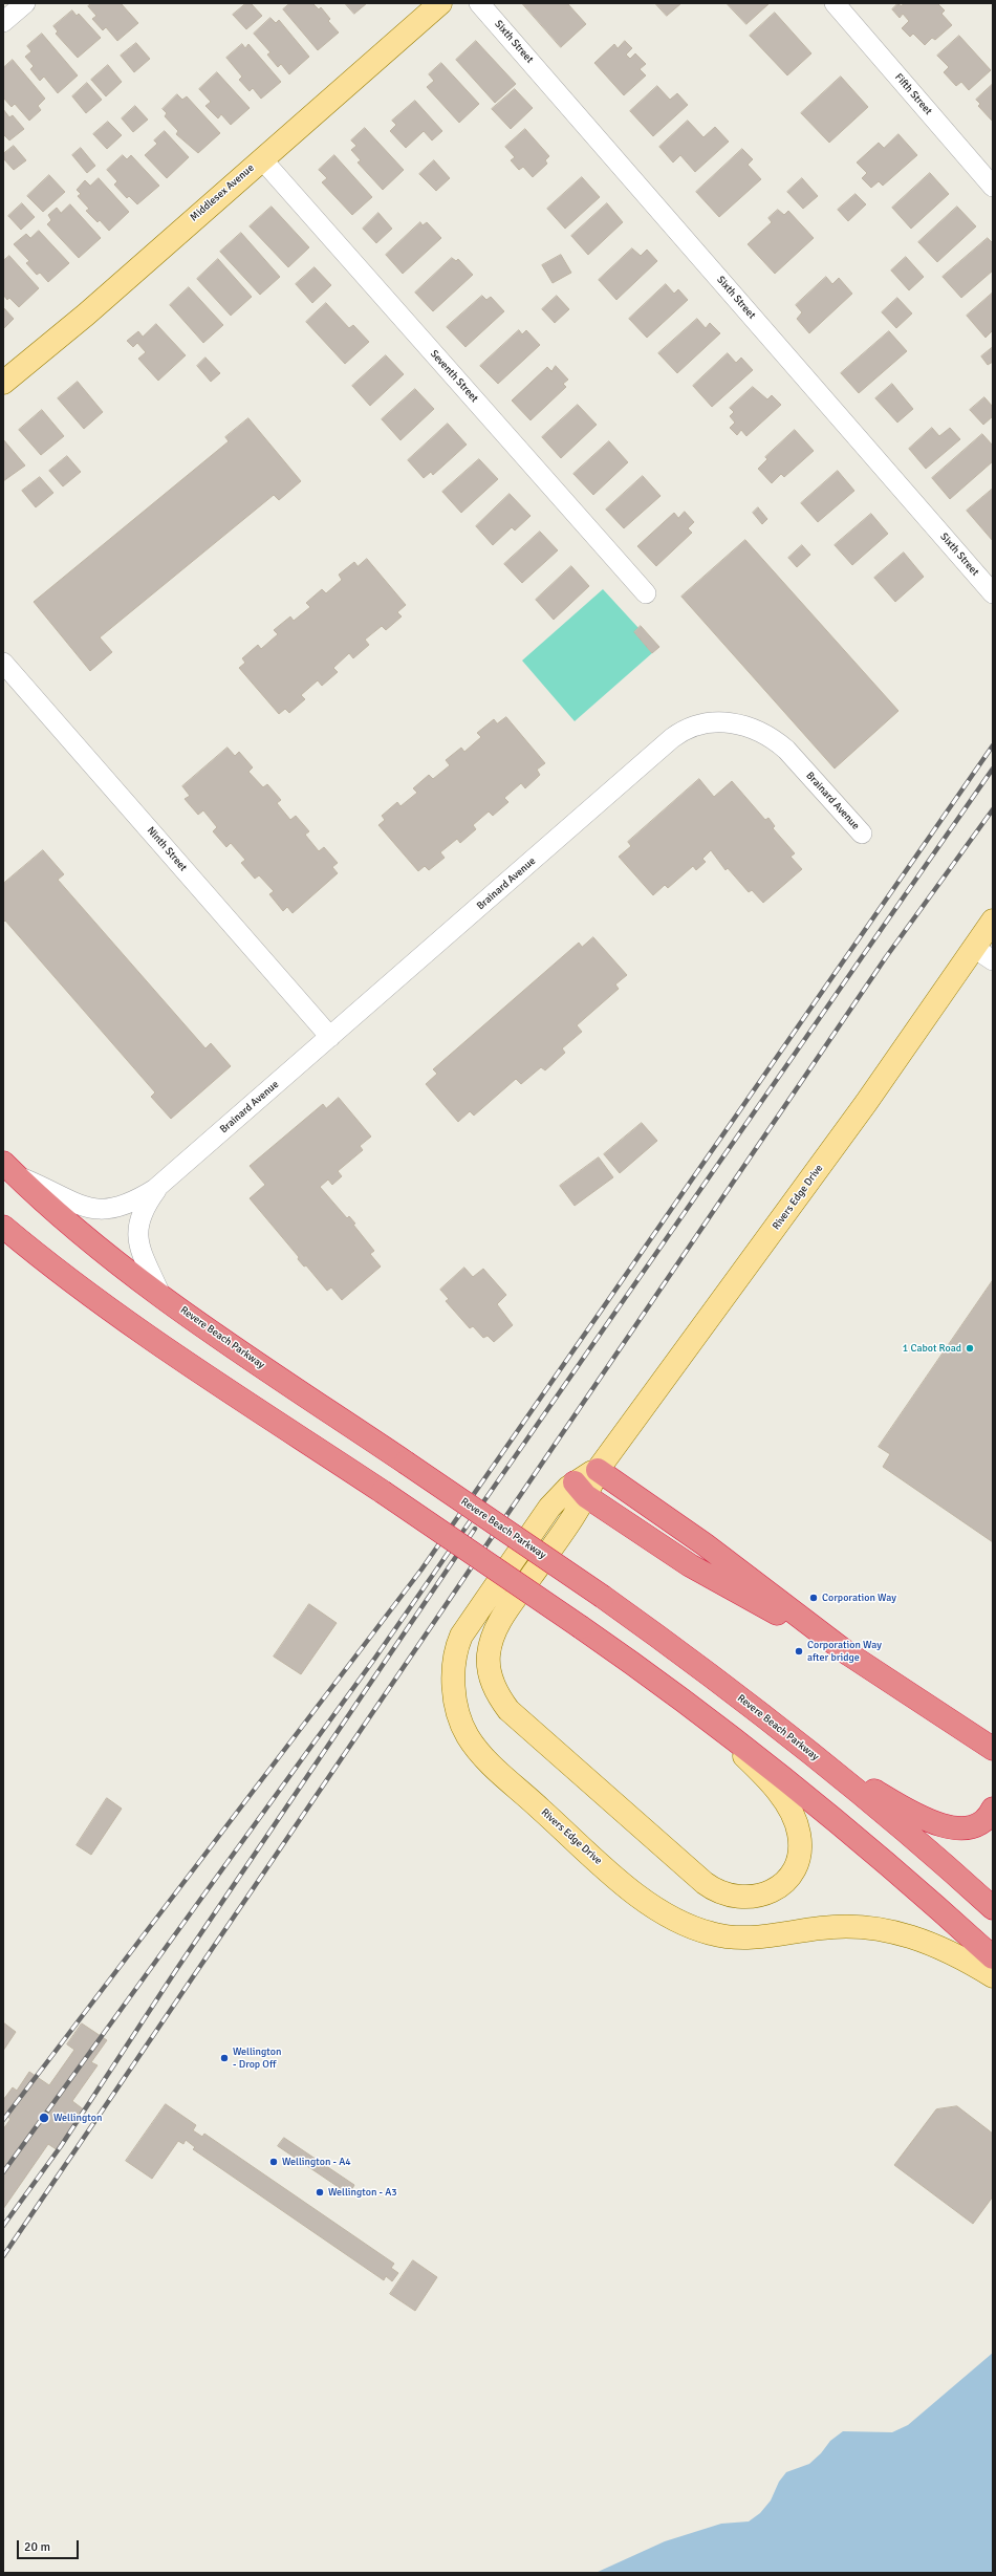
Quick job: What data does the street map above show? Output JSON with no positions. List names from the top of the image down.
{
  "streets": {
    "highway": ["Revere Beach Parkway"],
    "main road": ["Middlesex Avenue", "Rivers Edge Drive"],
    "street": [
      "Sixth Street",
      "Fifth Street",
      "Seventh Street",
      "Brainard Avenue",
      "Ninth Street"
    ]
  },
  "crossings": [
    ["Middlesex Avenue", "Seventh Street"],
    ["Brainard Avenue", "Ninth Street"],
    ["Brainard Avenue", "Revere Beach Parkway"]
  ],
  "places": [
    "1 Cabot Road",
    "Corporation Way",
    "Corporation Way after bridge",
    "Wellington - Drop Off",
    "Wellington",
    "Wellington - A4",
    "Wellington - A3"
  ],
  "scale_bar": "20 m"
}
